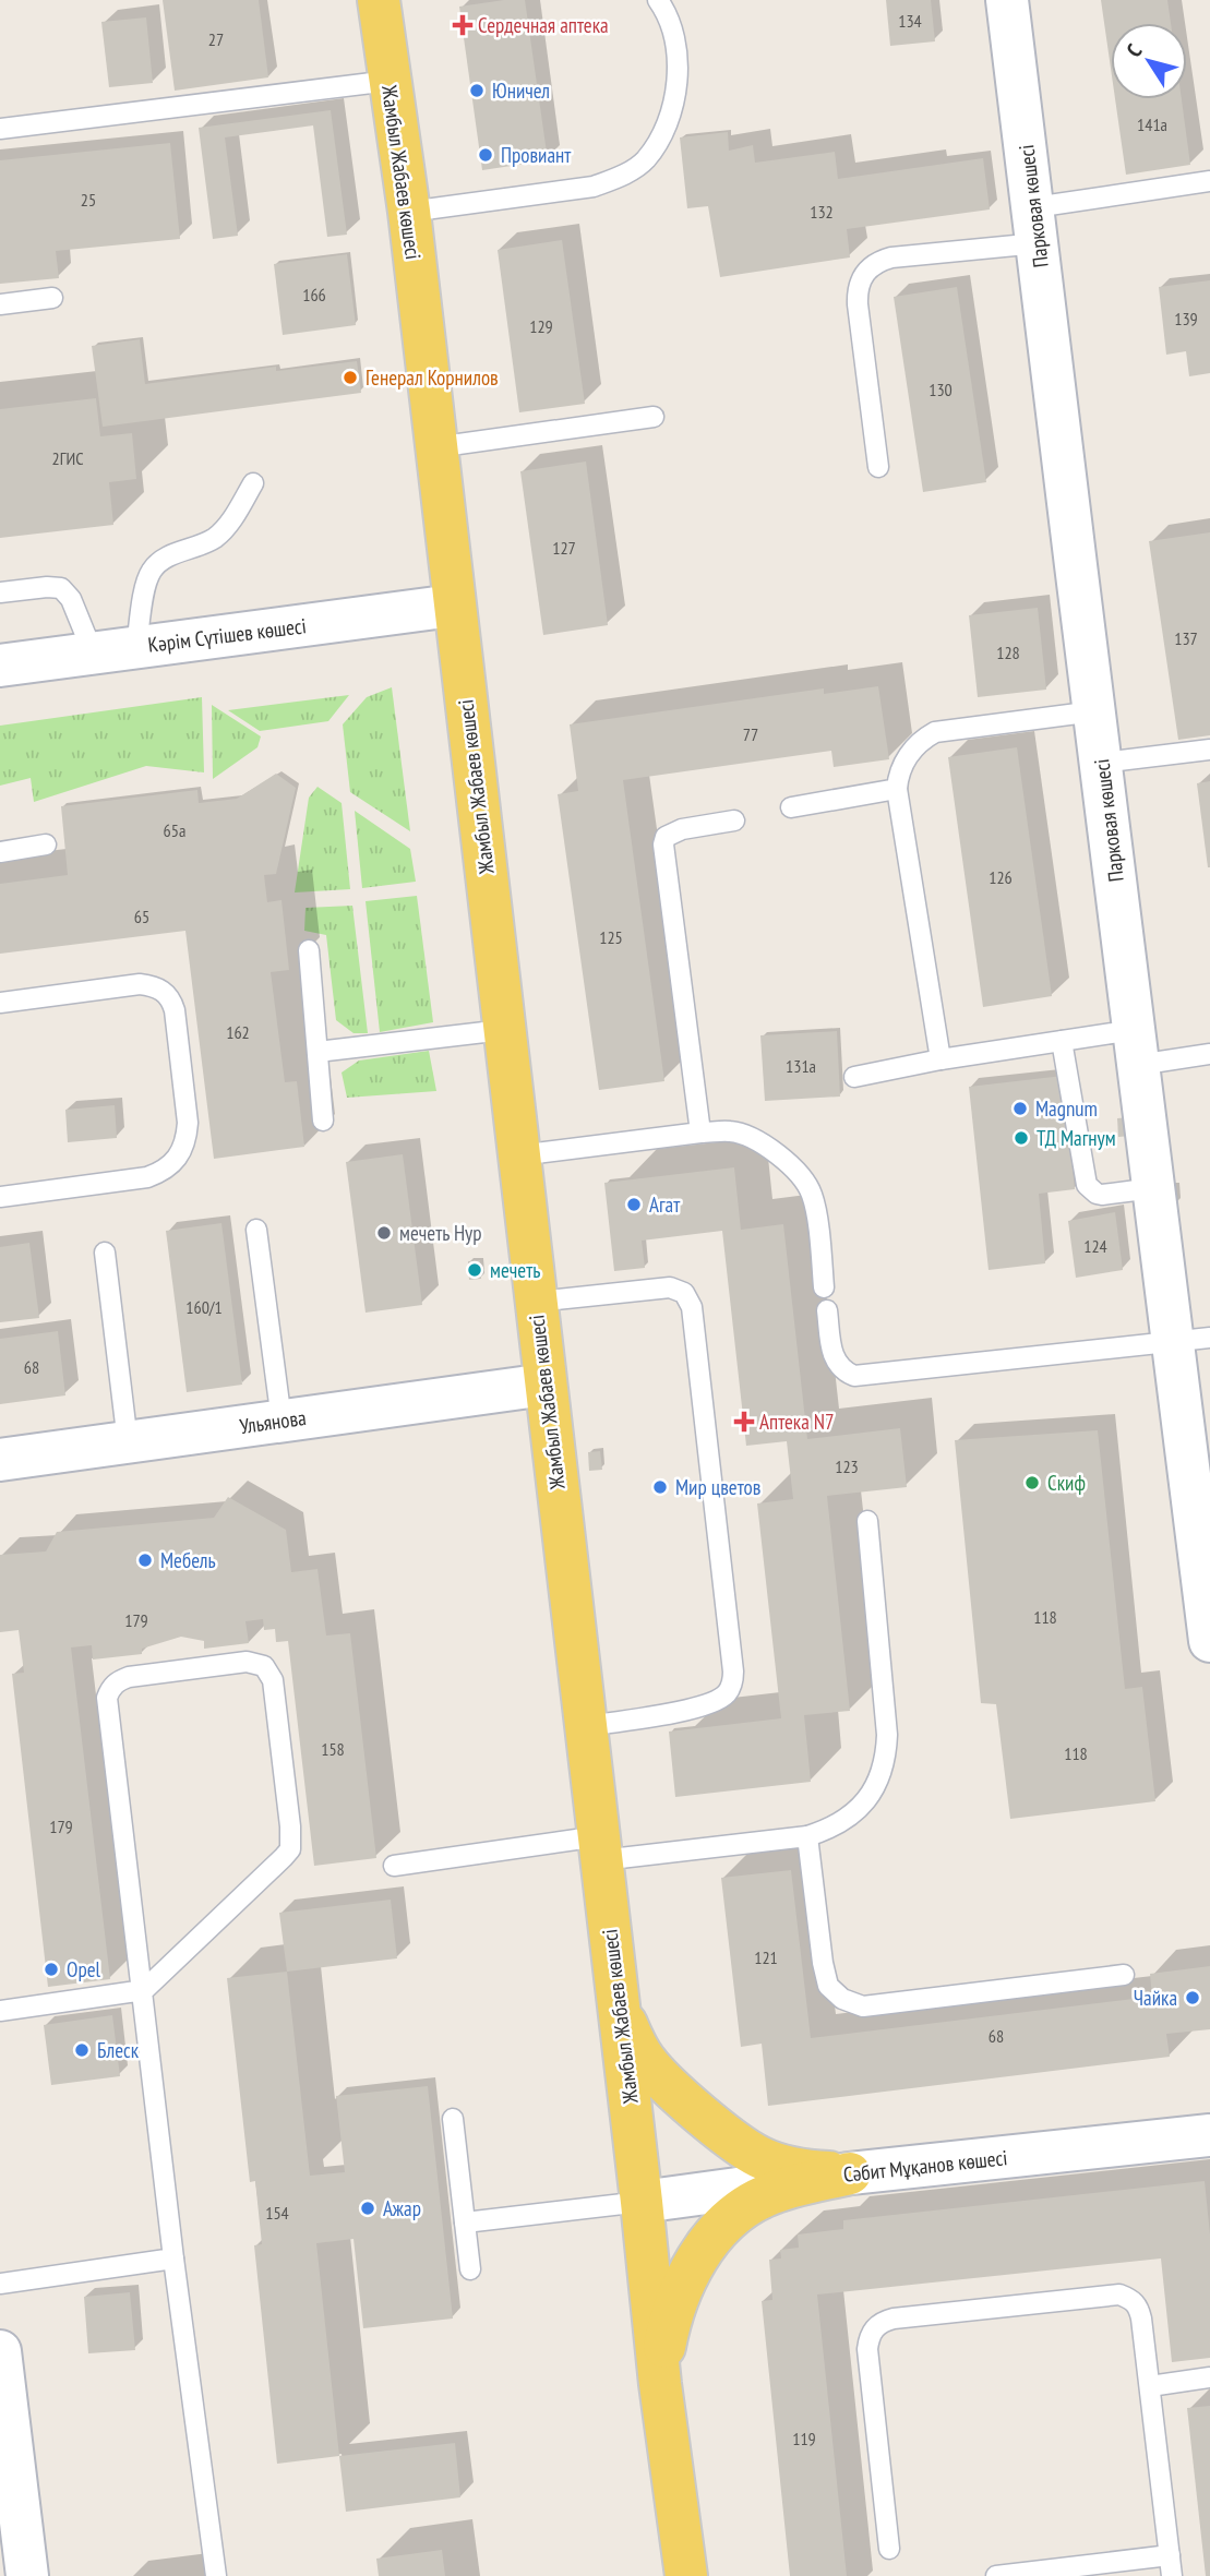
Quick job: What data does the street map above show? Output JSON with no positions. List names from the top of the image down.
{
  "streets": {
    "main road": ["Жамбыл Жабаев көшесі"],
    "street": [
      "Парковая көшесі",
      "Кәрім Сүтішев көшесі",
      "Ульянова",
      "Сәбит Мұқанов көшесі"
    ]
  },
  "crossings": [
    ["Жамбыл Жабаев көшесі", "Кәрім Сүтішев көшесі"],
    ["Жамбыл Жабаев көшесі", "Ульянова"],
    ["Жамбыл Жабаев көшесі", "Сәбит Мұқанов көшесі"]
  ],
  "places": {
    "health": ["Сердечная аптека", "Аптека N7"],
    "other": [
      "Юничел",
      "Провиант",
      "Генерал Корнилов",
      "Magnum",
      "ТД Магнум",
      "Агат",
      "мечеть Нур",
      "мечеть",
      "Скиф",
      "Мир цветов",
      "Мебель",
      "Opel",
      "Чайка",
      "Блеск",
      "Ажар"
    ]
  },
  "house_numbers": [
    "134",
    "27",
    "141а",
    "25",
    "132",
    "166",
    "139",
    "129",
    "130",
    "2ГИС",
    "127",
    "137",
    "128",
    "77",
    "65а",
    "126",
    "65",
    "125",
    "162",
    "131а",
    "124",
    "160/1",
    "68",
    "123",
    "118",
    "179",
    "158",
    "118",
    "179",
    "121",
    "68",
    "154",
    "119"
  ],
  "north": "top left"
}
